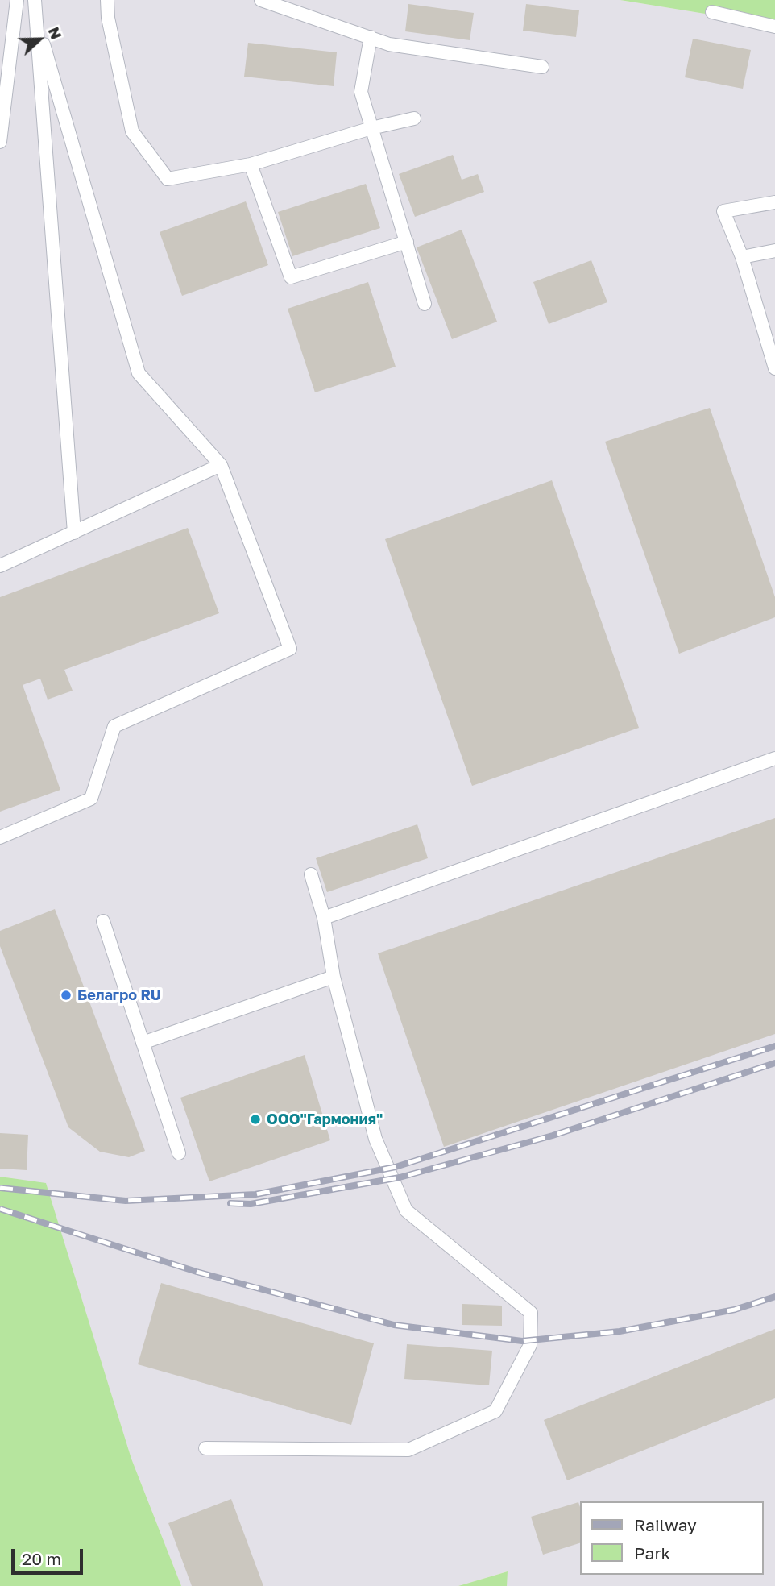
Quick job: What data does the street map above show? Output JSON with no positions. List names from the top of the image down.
{
  "places": ["Белагро RU", "ООО\"Гармония\""],
  "legend": ["Railway", "Park"],
  "scale_bar": "20 m",
  "north": "right"
}
